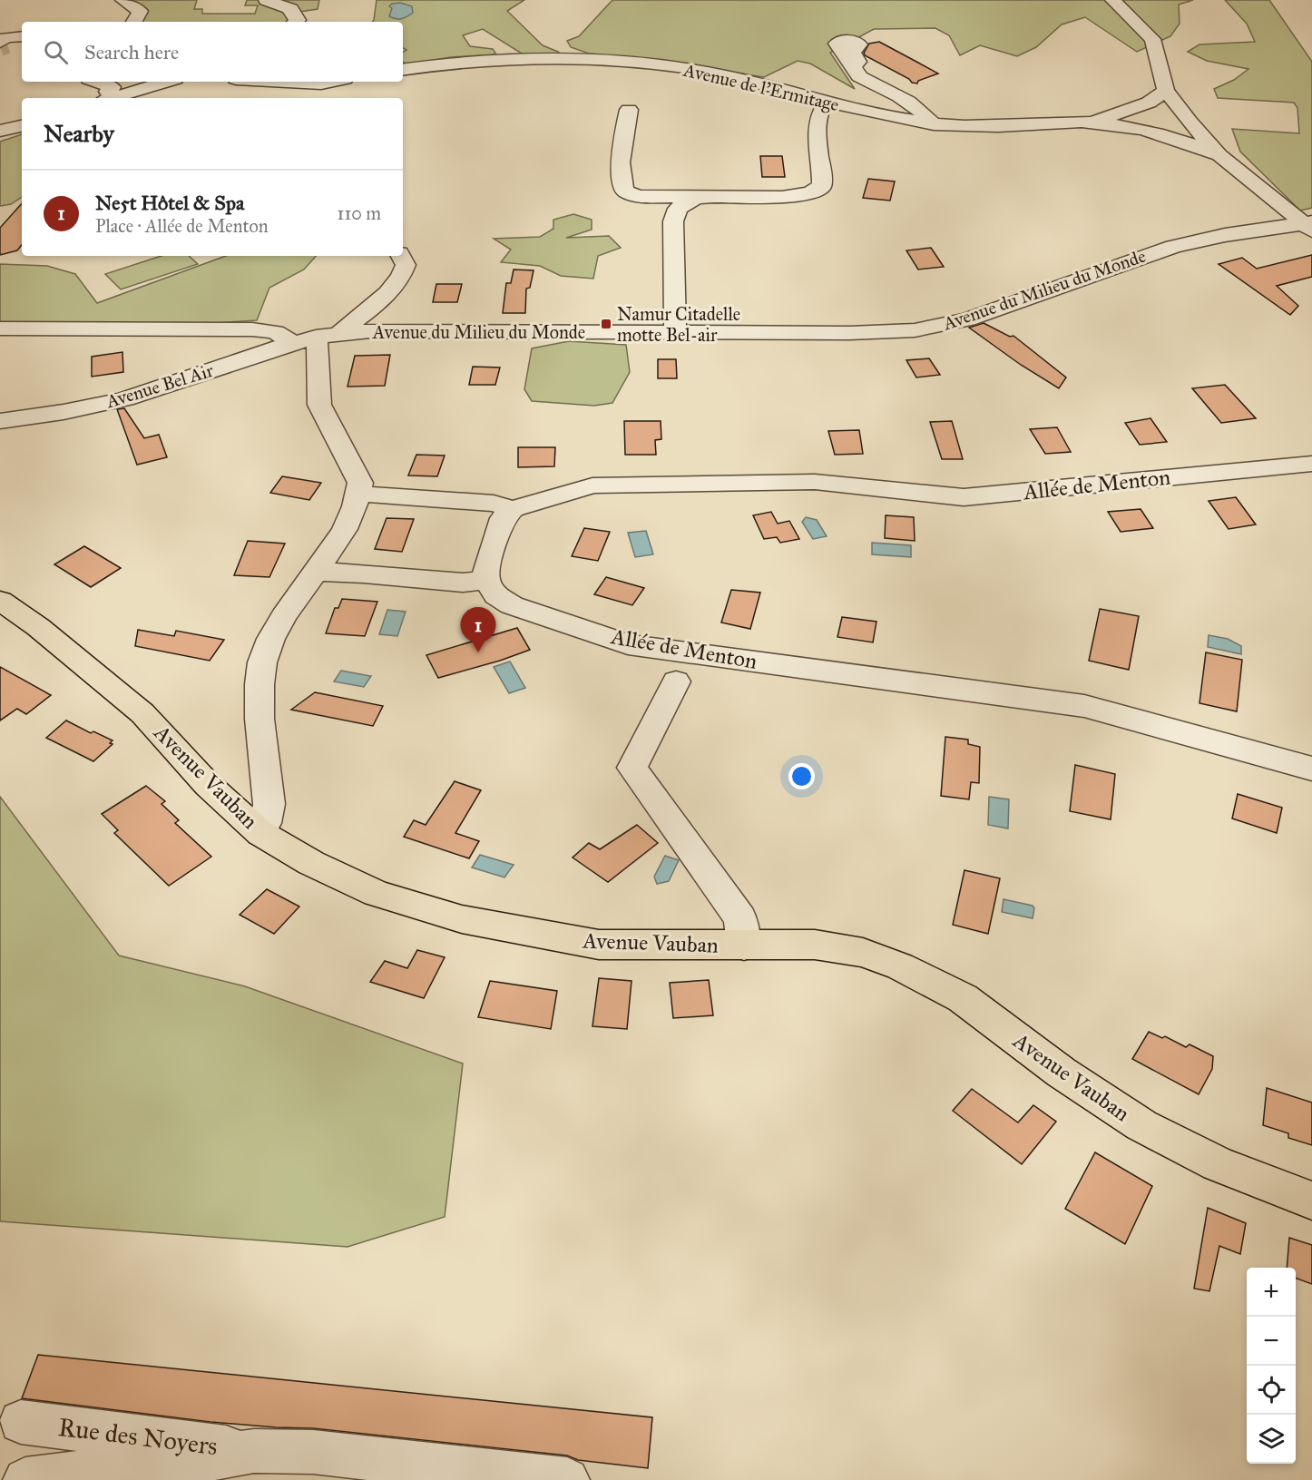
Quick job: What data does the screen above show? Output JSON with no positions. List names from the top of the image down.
{
  "streets": {
    "main road": ["Avenue Vauban"],
    "street": [
      "Avenue de l'Ermitage",
      "Avenue du Milieu du Monde",
      "Avenue Bel Air",
      "Allée de Menton",
      "Rue des Noyers"
    ]
  },
  "crossings": [
    ["Avenue de l'Ermitage", "Avenue du Milieu du Monde"],
    ["Avenue du Milieu du Monde", "Avenue Bel Air"]
  ],
  "places": {
    "transit": ["Namur Citadelle motte Bel-air"]
  },
  "page": {
    "search": "Search here",
    "heading": "Nearby",
    "list": [
      {
        "mark": "1",
        "name": "Ne5t Hôtel & Spa",
        "note": "Place · Allée de Menton",
        "value": "110 m"
      }
    ],
    "pins": "1",
    "map_buttons": ["+", "−"]
  }
}
